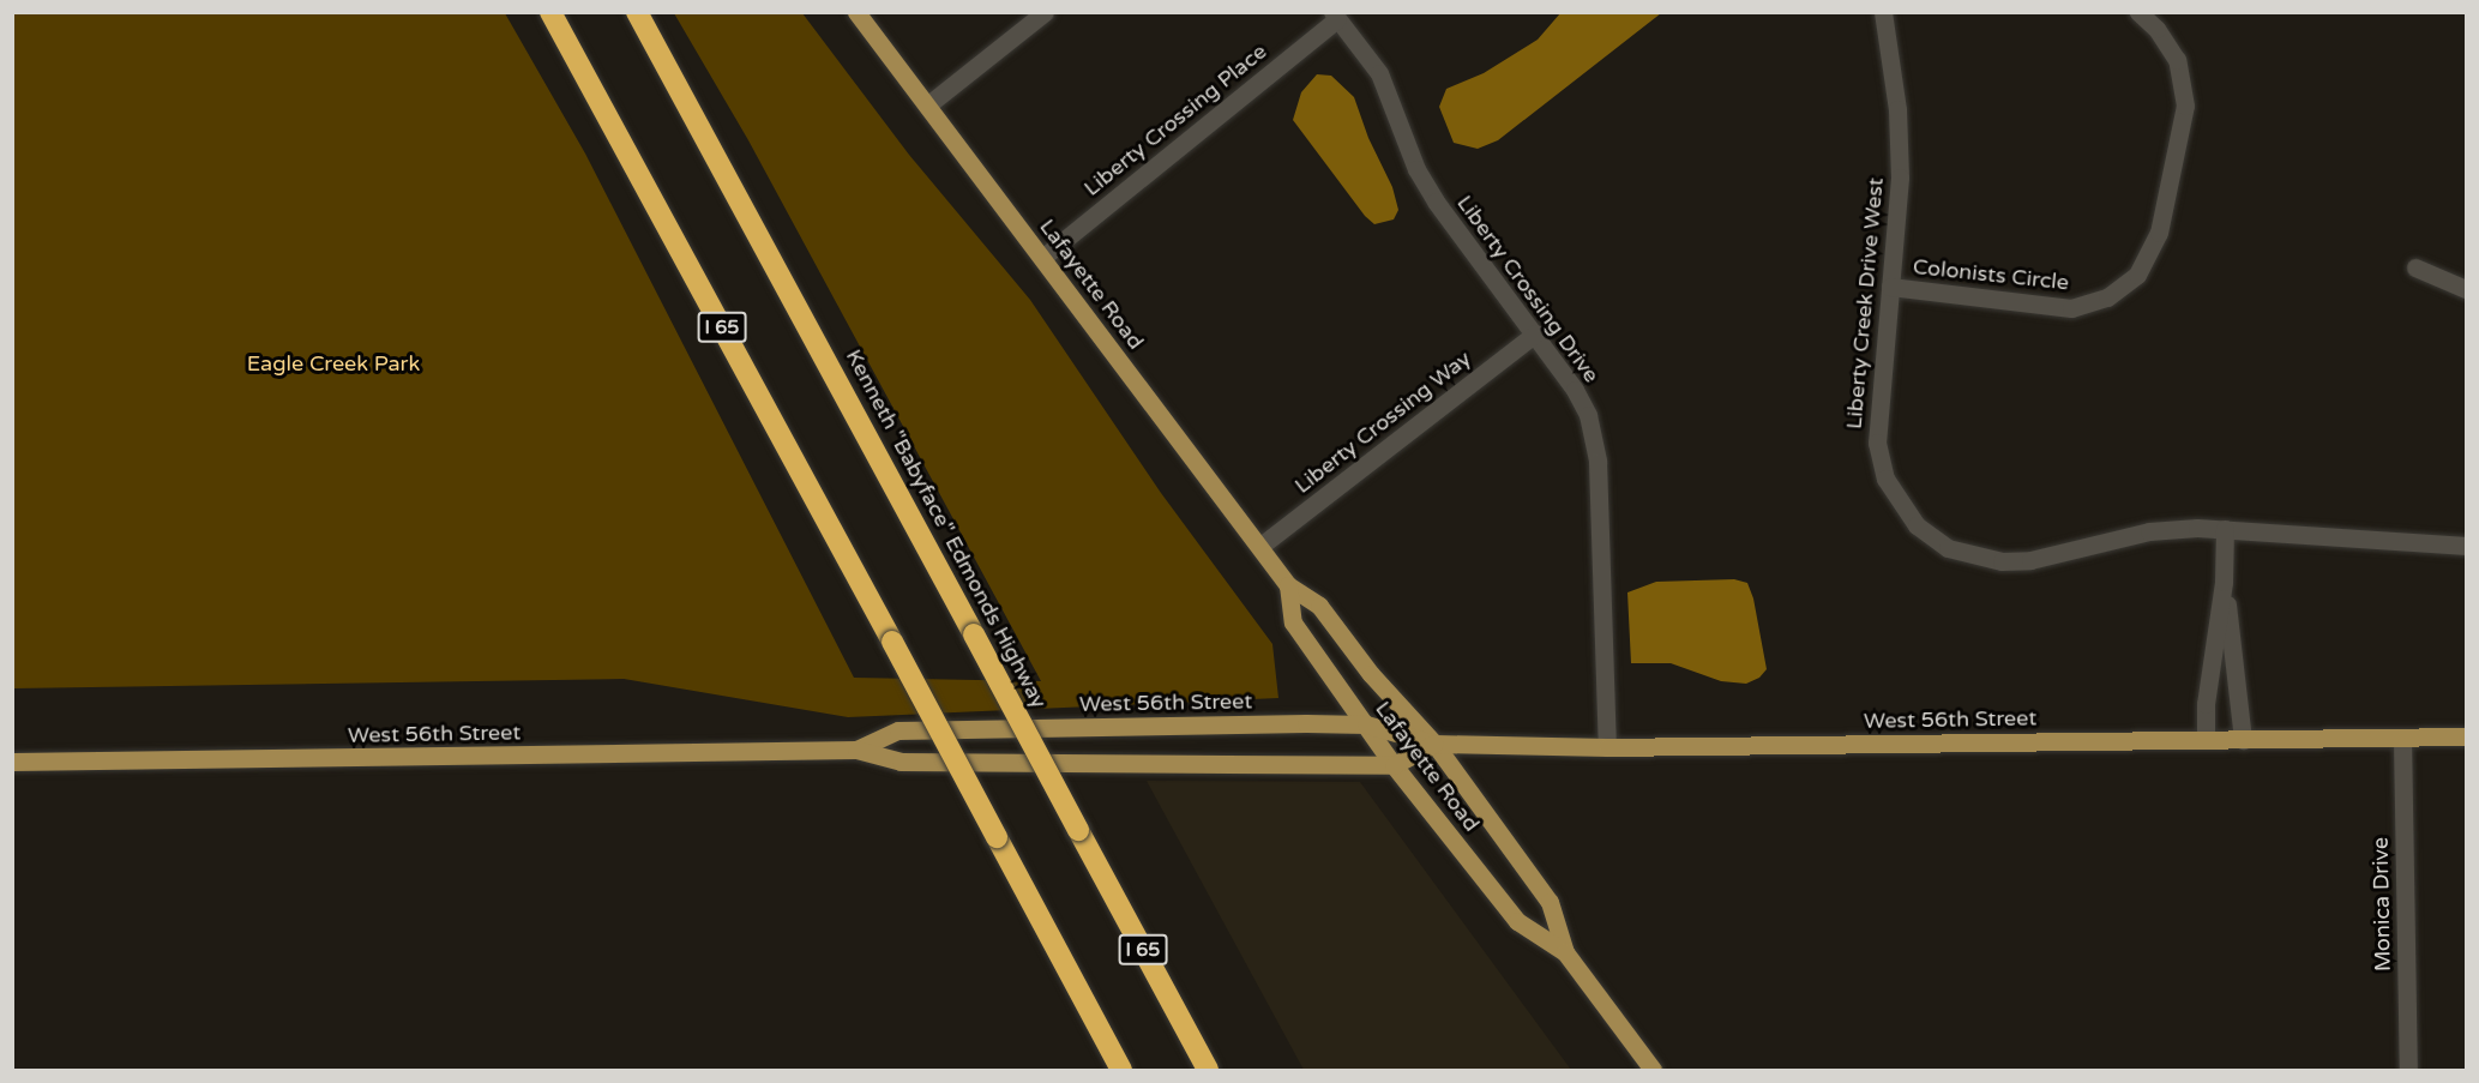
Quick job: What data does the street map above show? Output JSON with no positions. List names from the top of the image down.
{
  "streets": {
    "highway": ["I 65", "Kenneth \"Babyface\" Edmonds Highway"],
    "main road": ["Lafayette Road", "West 56th Street"],
    "street": [
      "Liberty Crossing Place",
      "Colonists Circle",
      "Liberty Crossing Drive",
      "Liberty Creek Drive West",
      "Liberty Crossing Way",
      "Monica Drive"
    ]
  },
  "crossings": [
    ["Liberty Crossing Place", "Lafayette Road"],
    ["Liberty Crossing Place", "Liberty Crossing Drive"],
    ["Colonists Circle", "Liberty Creek Drive West"],
    ["Lafayette Road", "Liberty Crossing Way"],
    ["Lafayette Road", "West 56th Street"],
    ["Liberty Crossing Drive", "Liberty Crossing Way"],
    ["Liberty Crossing Drive", "West 56th Street"],
    ["West 56th Street", "Monica Drive"]
  ],
  "parks": ["Eagle Creek Park"]
}
